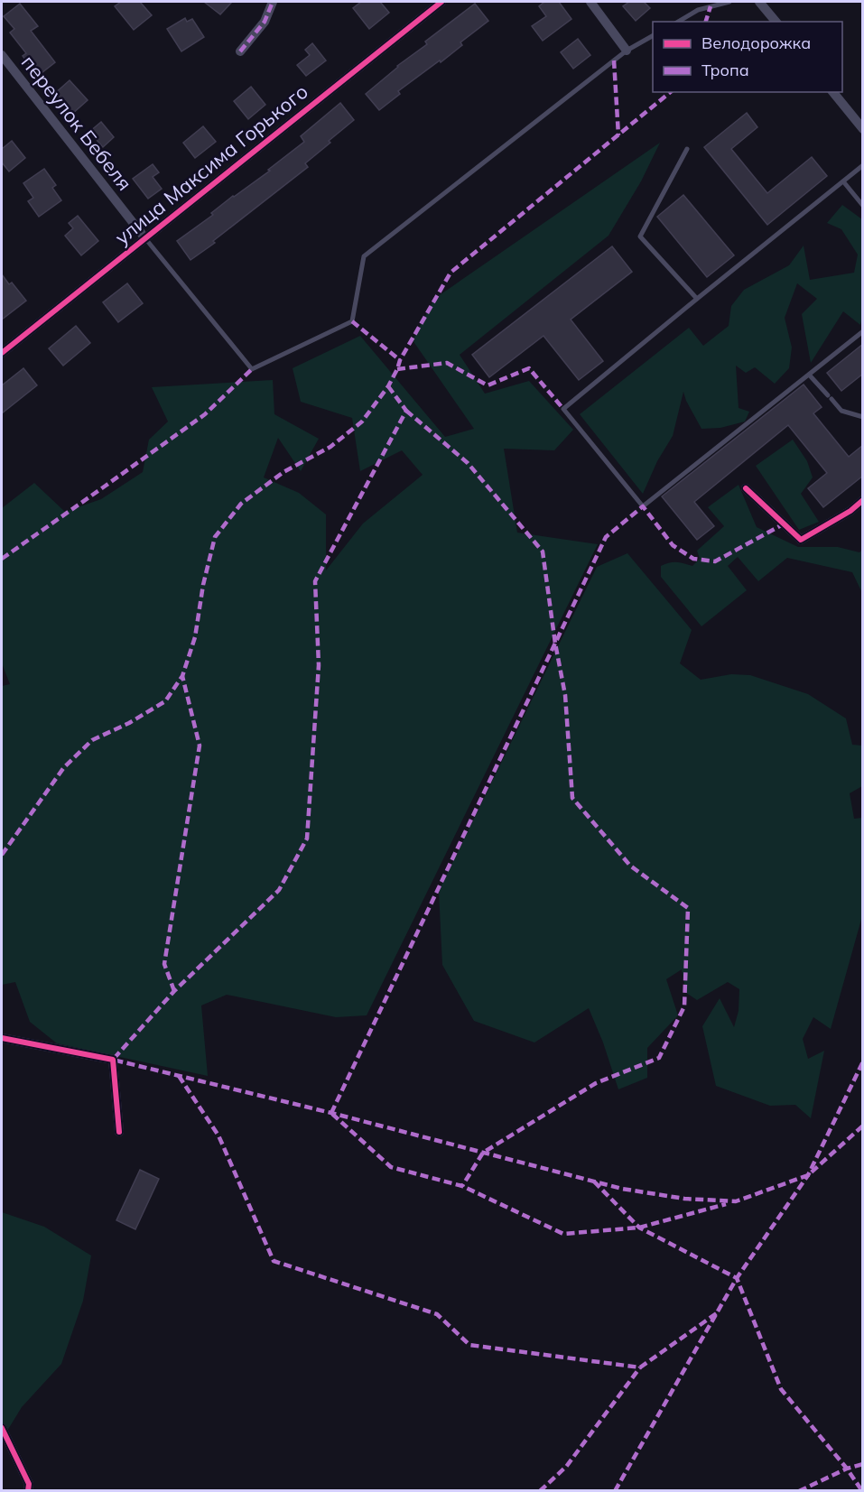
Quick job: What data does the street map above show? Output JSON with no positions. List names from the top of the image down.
{
  "streets": {
    "street": ["переулок Бебеля", "улица Максима Горького"]
  },
  "crossings": [
    ["переулок Бебеля", "улица Максима Горького"]
  ],
  "legend": ["Велодорожка", "Тропа"]
}
